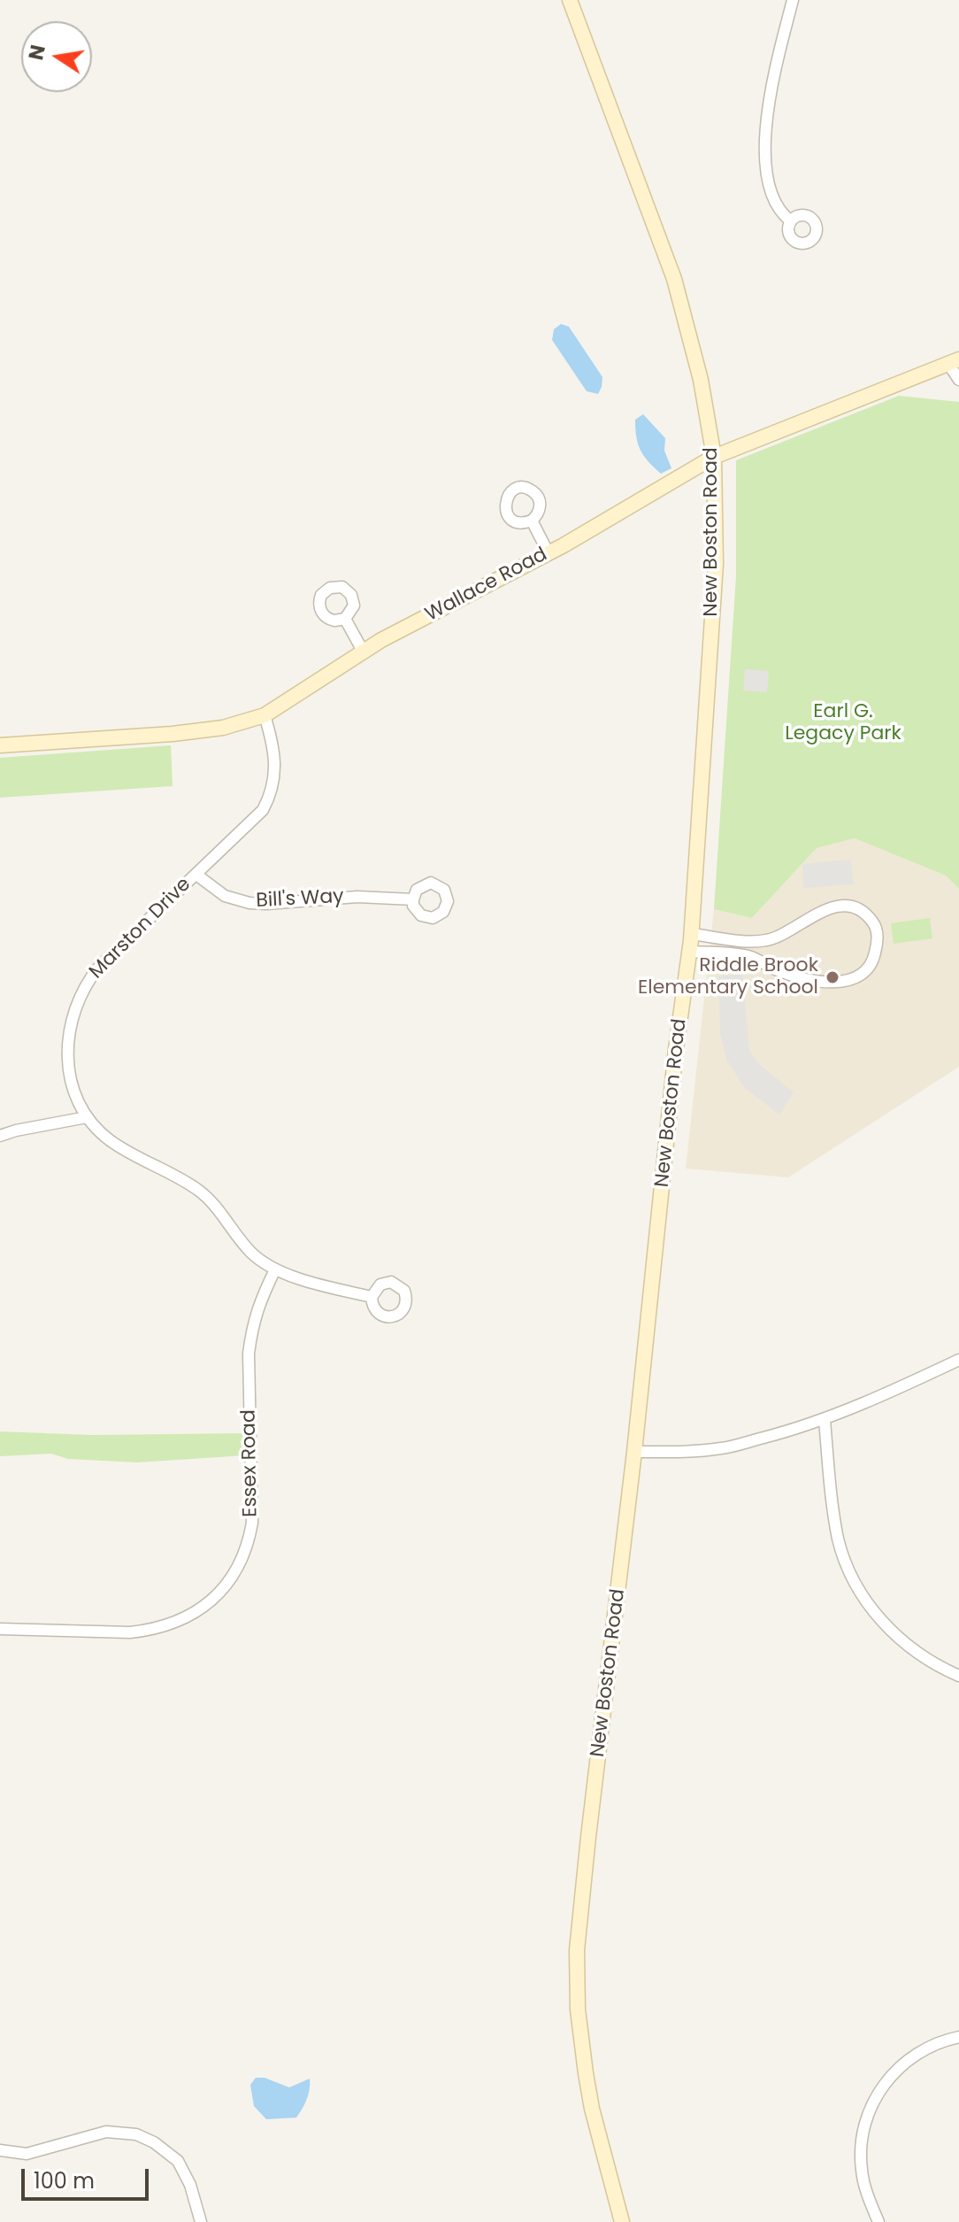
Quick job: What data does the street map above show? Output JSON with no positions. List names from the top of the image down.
{
  "streets": {
    "street": [
      "New Boston Road",
      "Wallace Road",
      "Bill's Way",
      "Marston Drive",
      "Essex Road"
    ]
  },
  "crossings": [
    ["New Boston Road", "Wallace Road"],
    ["Wallace Road", "Marston Drive"],
    ["Bill's Way", "Marston Drive"],
    ["Marston Drive", "Essex Road"]
  ],
  "parks": ["Earl G. Legacy Park"],
  "places": ["Riddle Brook Elementary School"],
  "scale_bar": "100 m",
  "north": "left"
}
